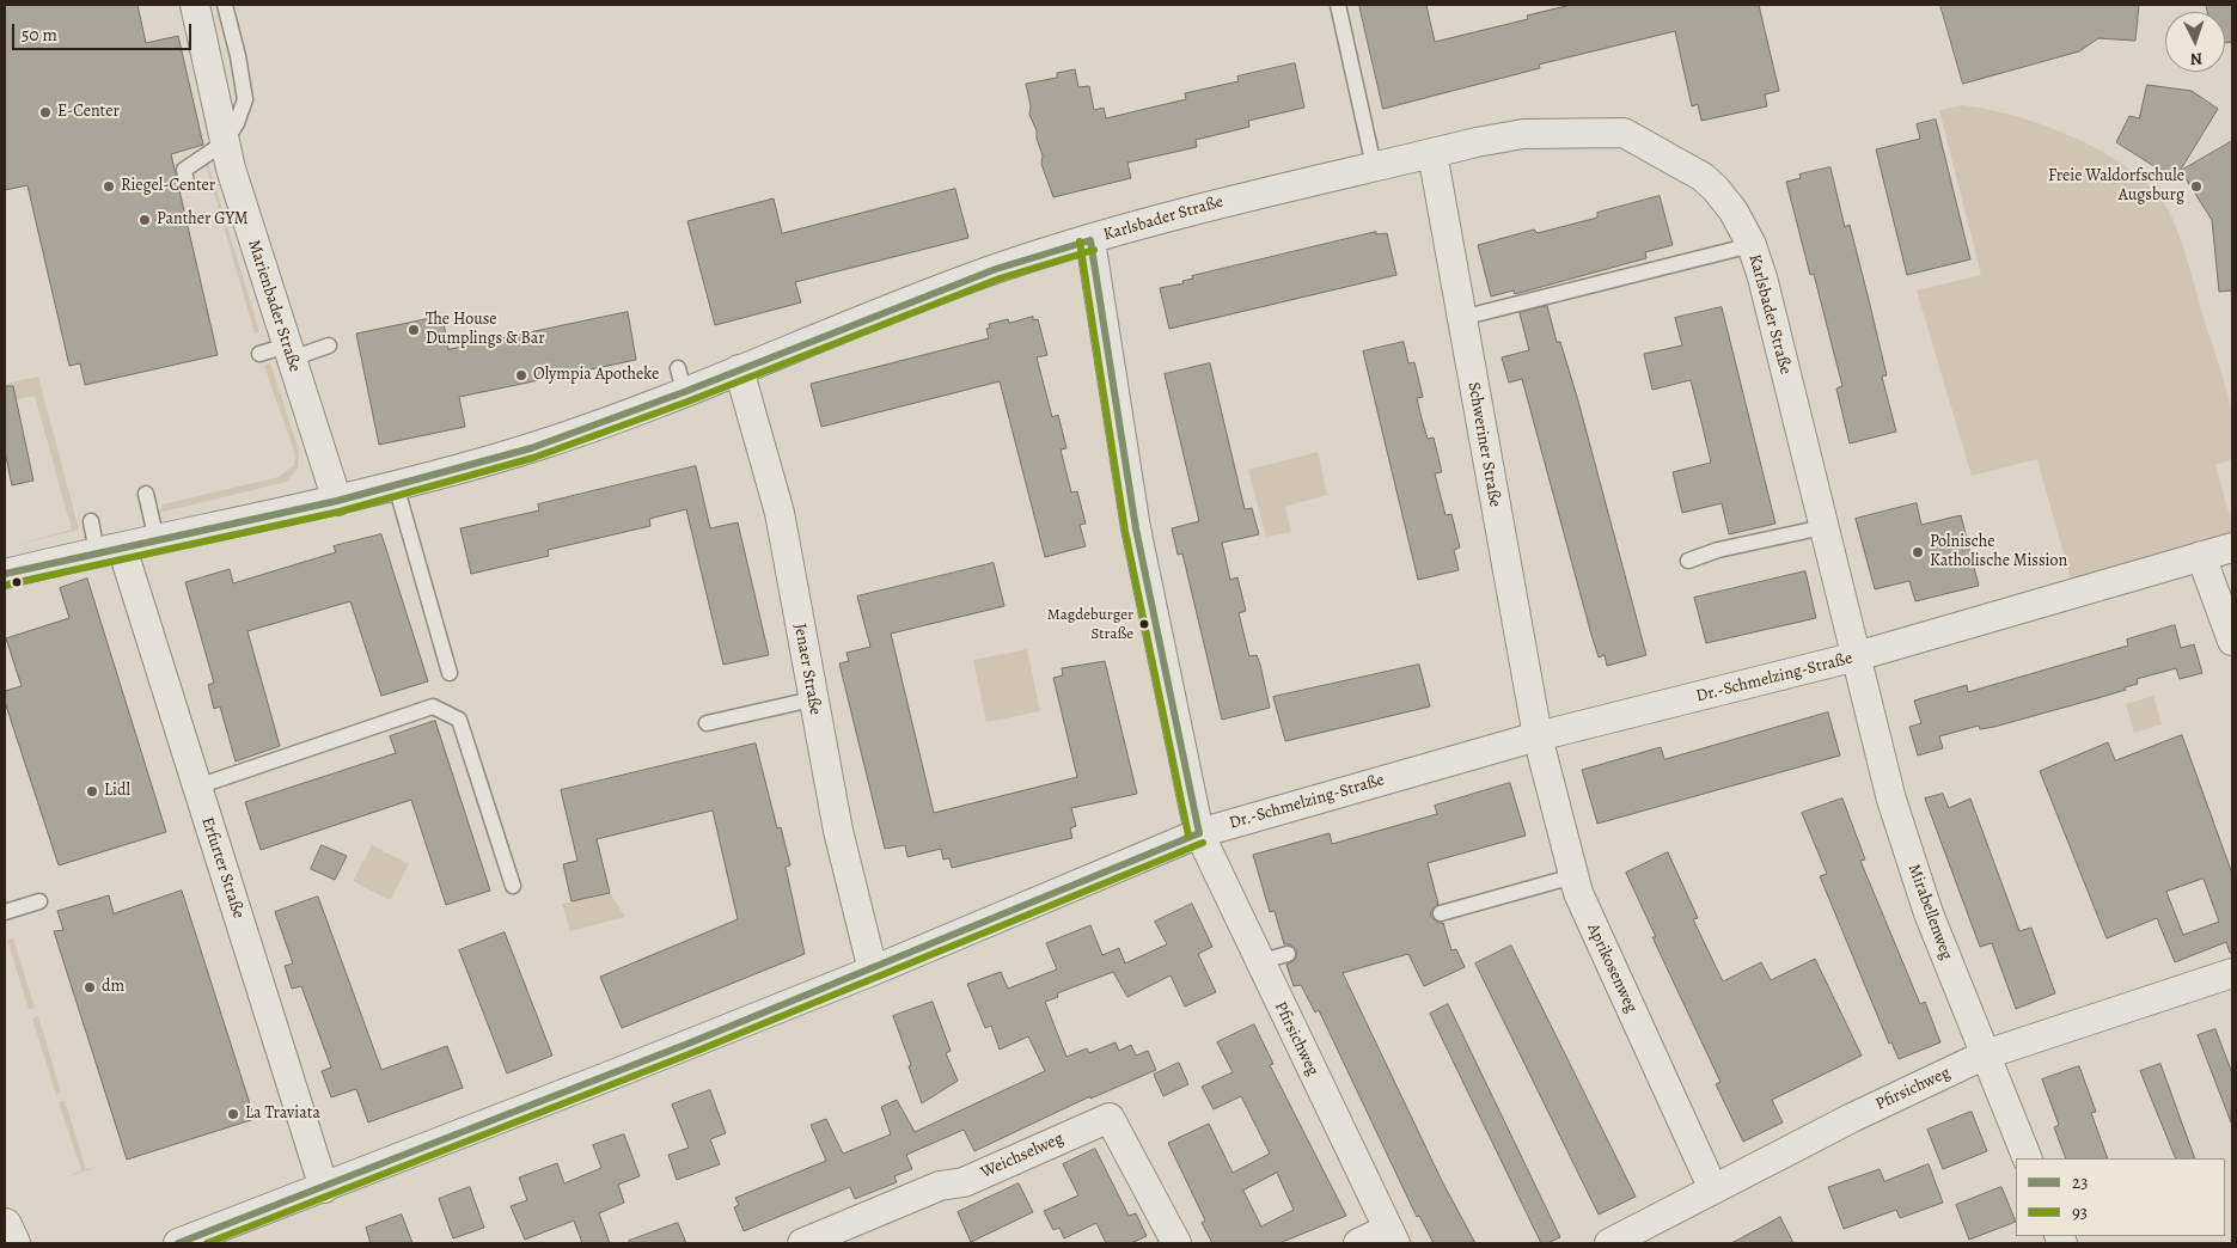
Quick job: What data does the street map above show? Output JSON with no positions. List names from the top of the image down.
{
  "streets": {
    "street": [
      "Karlsbader Straße",
      "Marienbader Straße",
      "Schweriner Straße",
      "Jenaer Straße",
      "Dr.-Schmelzing-Straße",
      "Erfurter Straße",
      "Mirabellenweg",
      "Aprikosenweg",
      "Pfirsichweg",
      "Weichselweg"
    ]
  },
  "crossings": [
    ["Karlsbader Straße", "Marienbader Straße"],
    ["Karlsbader Straße", "Schweriner Straße"],
    ["Karlsbader Straße", "Jenaer Straße"],
    ["Karlsbader Straße", "Dr.-Schmelzing-Straße"],
    ["Karlsbader Straße", "Erfurter Straße"],
    ["Karlsbader Straße", "Mirabellenweg"],
    ["Schweriner Straße", "Dr.-Schmelzing-Straße"],
    ["Schweriner Straße", "Aprikosenweg"],
    ["Jenaer Straße", "Dr.-Schmelzing-Straße"],
    ["Dr.-Schmelzing-Straße", "Erfurter Straße"],
    ["Dr.-Schmelzing-Straße", "Mirabellenweg"],
    ["Dr.-Schmelzing-Straße", "Aprikosenweg"],
    ["Dr.-Schmelzing-Straße", "Pfirsichweg"],
    ["Mirabellenweg", "Pfirsichweg"],
    ["Aprikosenweg", "Pfirsichweg"]
  ],
  "places": [
    "E-Center",
    "Riegel-Center",
    "Freie Waldorfschule Augsburg",
    "Panther GYM",
    "The House Dumplings & Bar",
    "Olympia Apotheke",
    "Polnische Katholische Mission",
    "Magdeburger Straße",
    "Lidl",
    "dm",
    "La Traviata"
  ],
  "lines": ["transit line 23", "transit line 93"],
  "legend": ["23", "93"],
  "scale_bar": "50 m",
  "north": "bottom"
}
